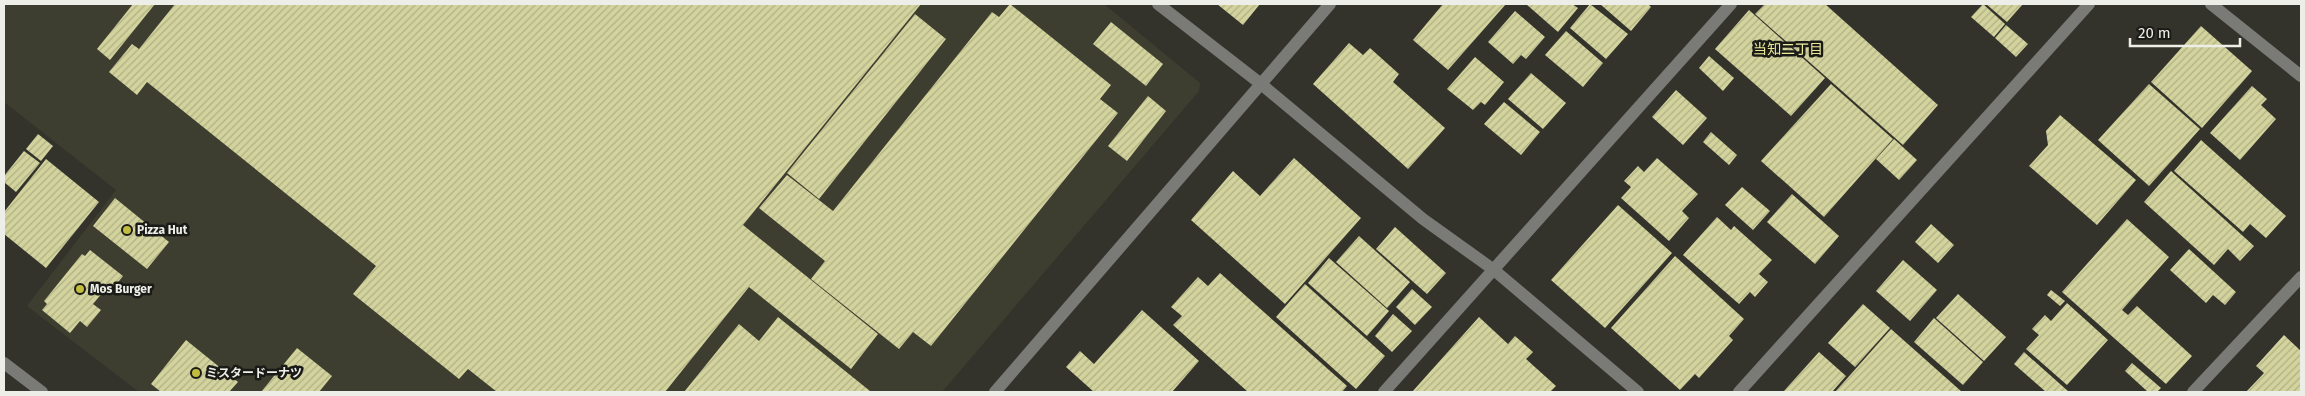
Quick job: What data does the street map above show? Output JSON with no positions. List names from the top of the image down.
{
  "districts": ["当知二丁目"],
  "places": ["Pizza Hut", "Mos Burger", "ミスタードーナツ"],
  "scale_bar": "20 m"
}
